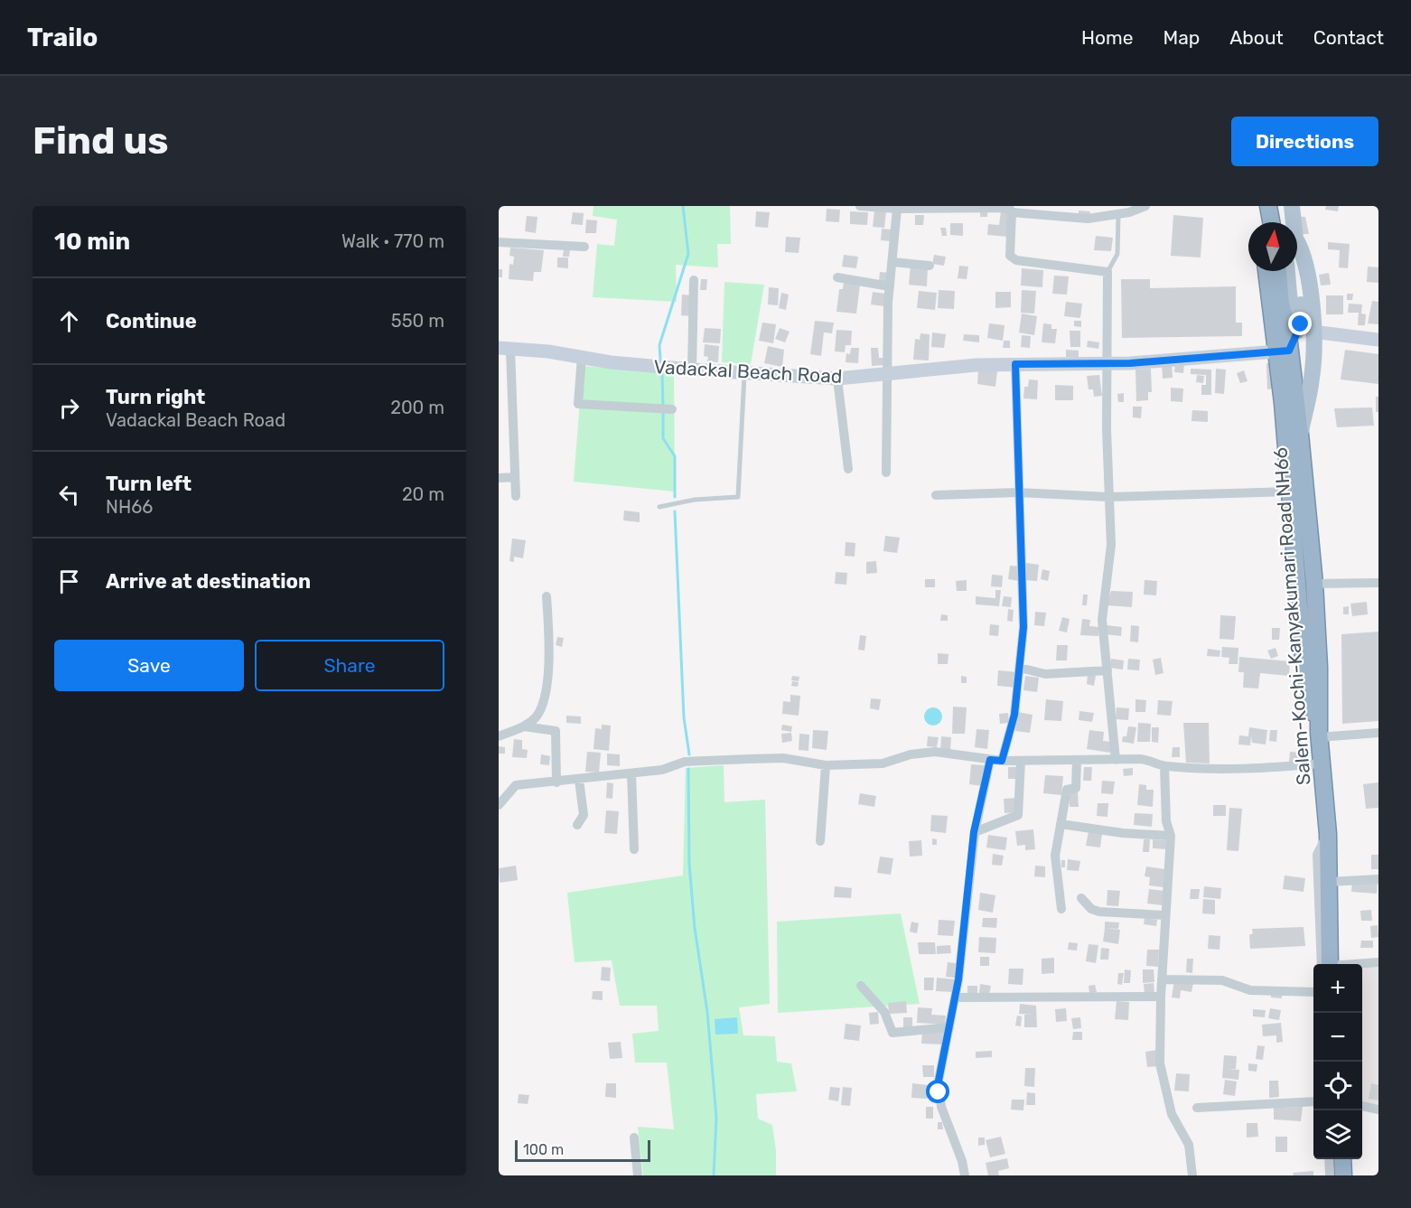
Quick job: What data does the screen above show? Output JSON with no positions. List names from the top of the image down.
{
  "streets": {
    "highway": ["Salem-Kochi-Kanyakumari Road NH66"],
    "main road": ["Vadackal Beach Road"]
  },
  "crossings": [
    ["Vadackal Beach Road", "Salem-Kochi-Kanyakumari Road NH66"]
  ],
  "scale_bar": "100 m",
  "north": "top",
  "page": {
    "header": "Trailo",
    "nav": [
      "Home",
      "Map",
      "About",
      "Contact"
    ],
    "buttons": [
      "Directions",
      ["Save", "Share"]
    ],
    "title": "Find us",
    "heading": ["10 min", "Walk · 770 m"],
    "list": [
      ["Continue", "550 m"],
      ["Turn right", "Vadackal Beach Road", "200 m"],
      ["Turn left", "NH66", "20 m"],
      "Arrive at destination"
    ],
    "map_buttons": ["+", "−"],
    "scale": "100 m"
  }
}
